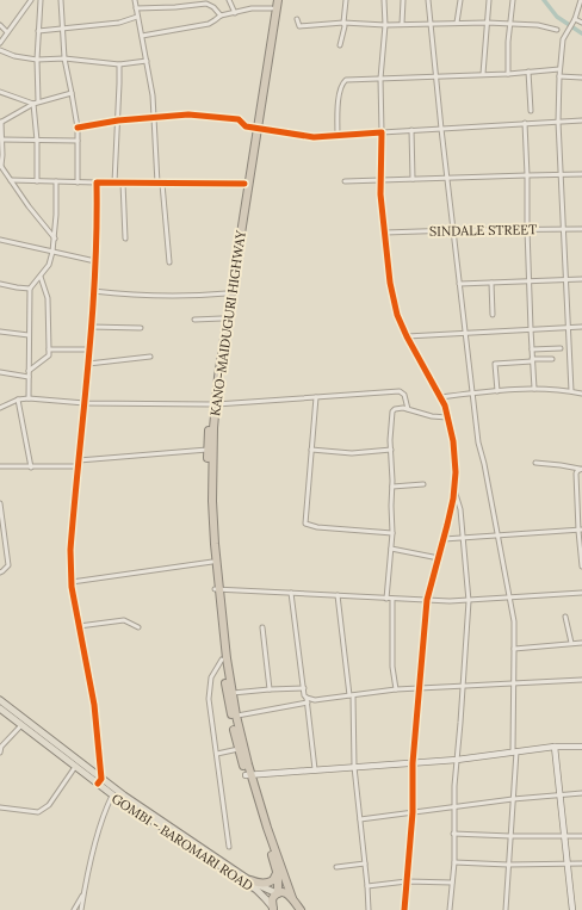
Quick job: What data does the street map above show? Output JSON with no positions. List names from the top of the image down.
{
  "streets": {
    "highway": ["KANO-MAIDUGURI HIGHWAY"],
    "main road": ["GOMBI - BAROMARI ROAD"],
    "street": ["SINDALE STREET"]
  },
  "crossings": [
    ["KANO-MAIDUGURI HIGHWAY", "GOMBI - BAROMARI ROAD"]
  ]
}
